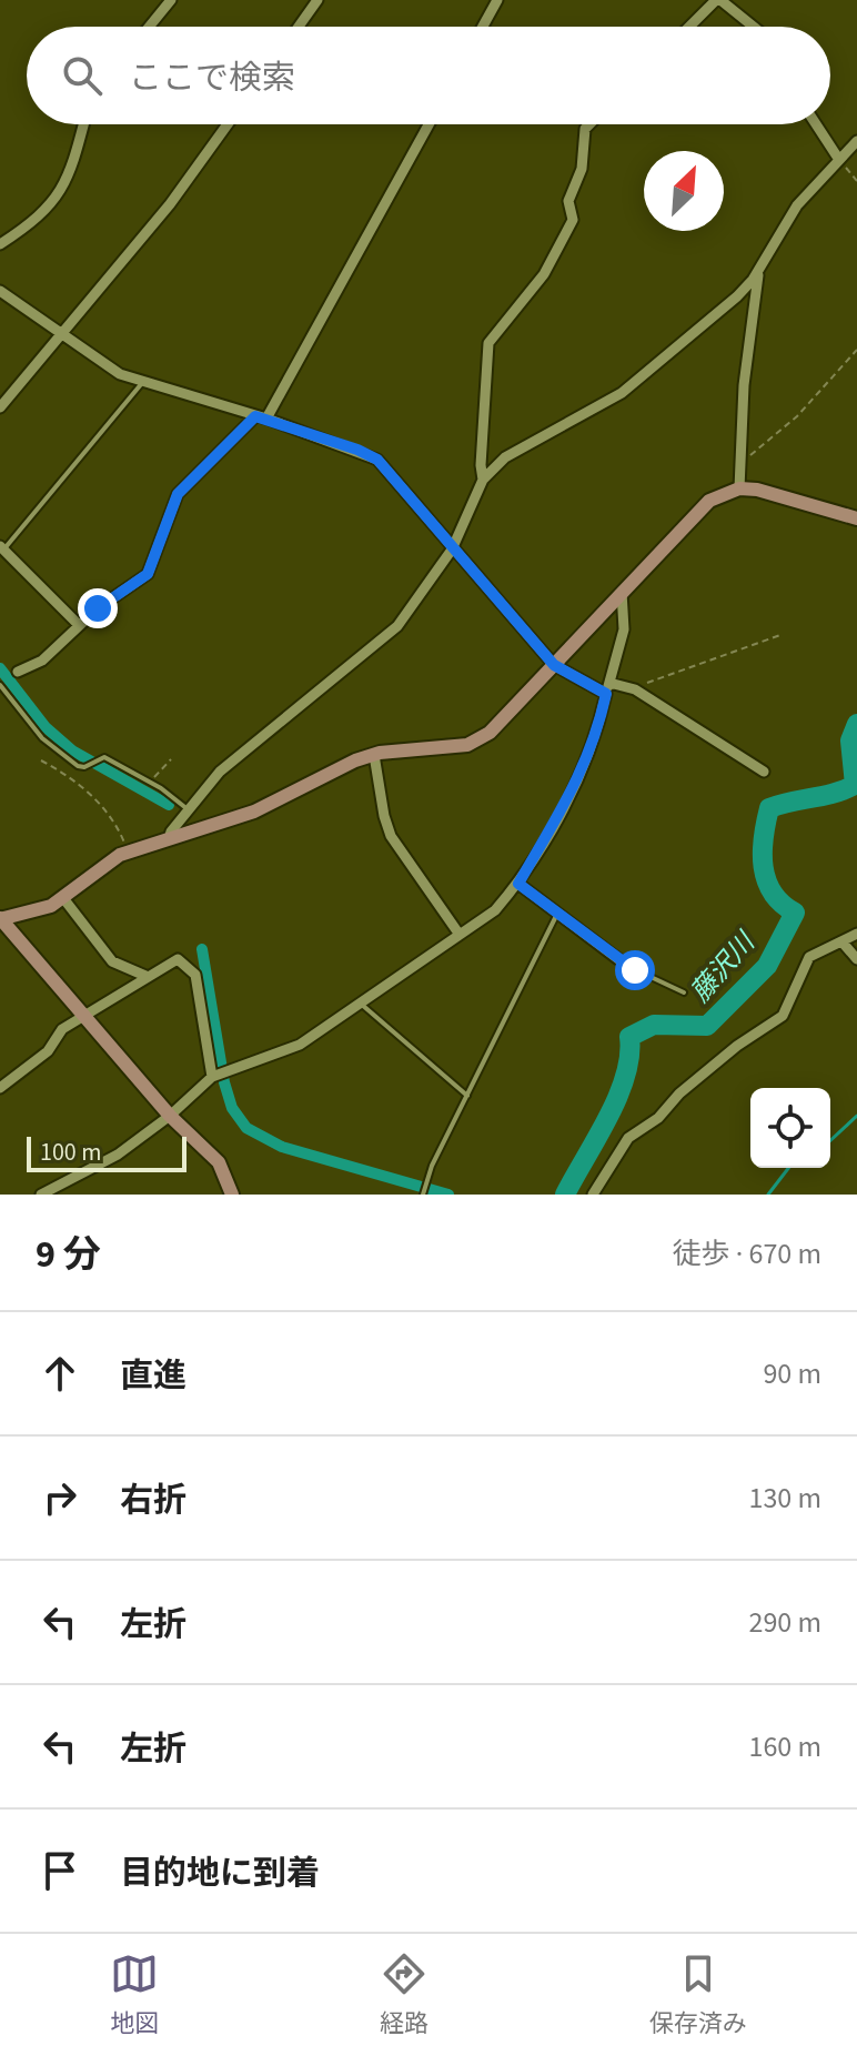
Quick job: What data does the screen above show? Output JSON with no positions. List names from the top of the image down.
{
  "water": ["藤沢川"],
  "scale_bar": "100 m",
  "north": "top right",
  "page": {
    "search": "ここで検索",
    "scale": "100 m",
    "heading": ["9 分", "徒歩 · 670 m"],
    "list": [
      ["直進", "90 m"],
      ["右折", "130 m"],
      ["左折", "290 m"],
      ["左折", "160 m"],
      "目的地に到着"
    ],
    "nav": ["地図", "経路", "保存済み"]
  }
}
